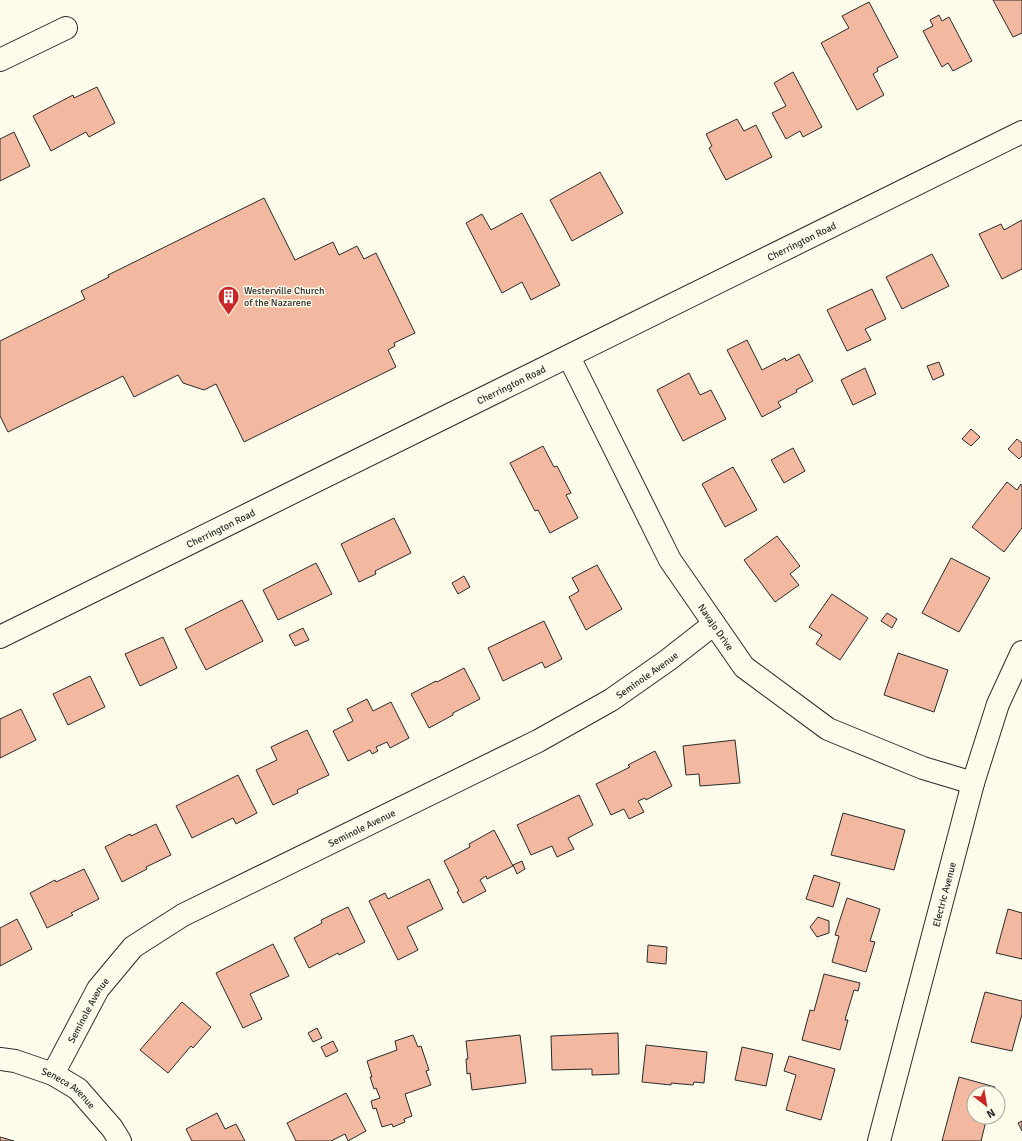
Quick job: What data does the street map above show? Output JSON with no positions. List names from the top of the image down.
{
  "streets": {
    "street": [
      "Cherrington Road",
      "Navajo Drive",
      "Seminole Avenue",
      "Electric Avenue",
      "Seneca Avenue"
    ]
  },
  "crossings": [
    ["Cherrington Road", "Navajo Drive"],
    ["Navajo Drive", "Seminole Avenue"],
    ["Navajo Drive", "Electric Avenue"],
    ["Seminole Avenue", "Seneca Avenue"]
  ],
  "places": {
    "building": ["Westerville Church of the Nazarene"]
  },
  "north": "bottom right"
}
